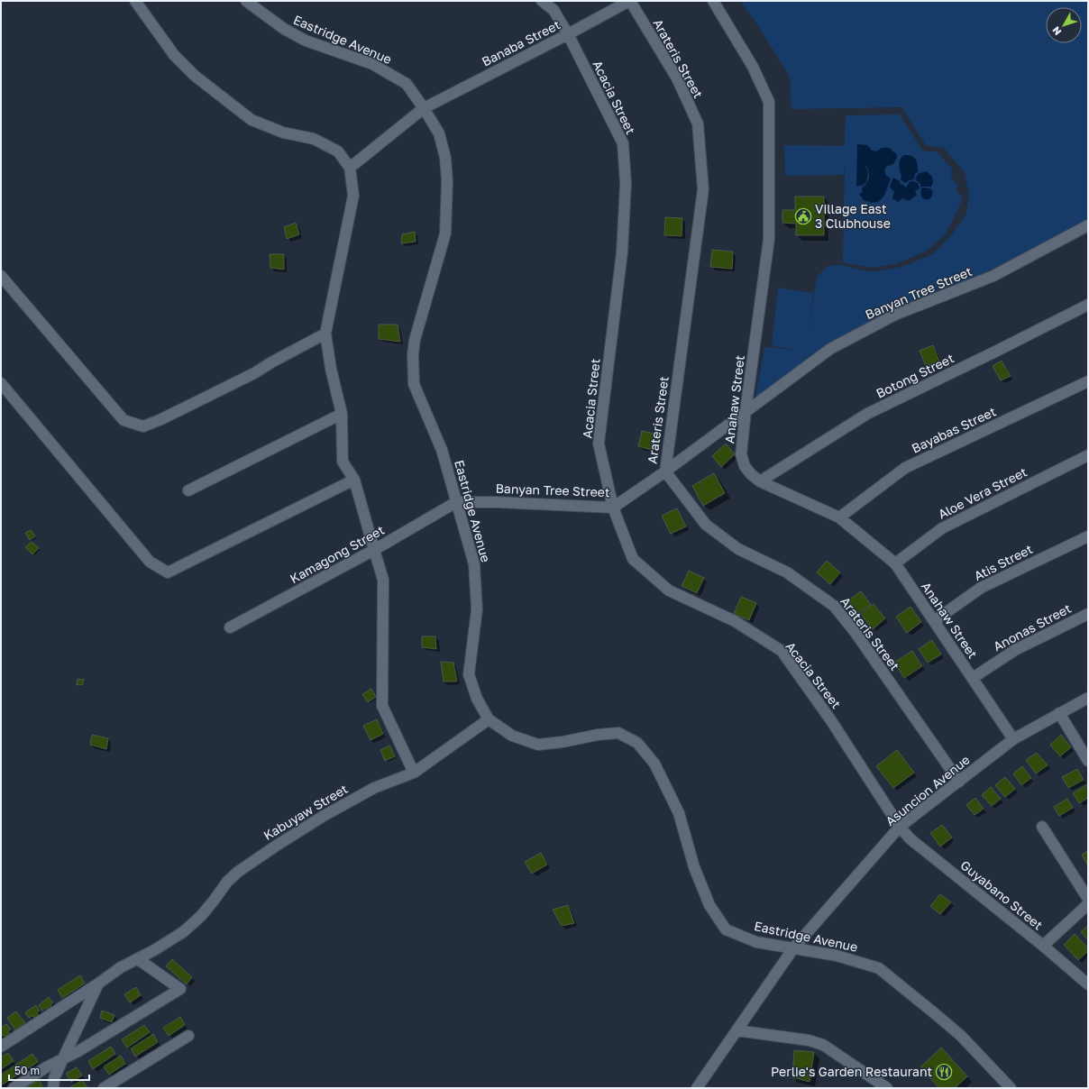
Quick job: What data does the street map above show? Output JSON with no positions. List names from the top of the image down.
{
  "streets": {
    "street": [
      "Eastridge Avenue",
      "Banaba Street",
      "Arateris Street",
      "Acacia Street",
      "Banyan Tree Street",
      "Botong Street",
      "Anahaw Street",
      "Bayabas Street",
      "Aloe Vera Street",
      "Kamagong Street",
      "Atis Street",
      "Anonas Street",
      "Asuncion Avenue",
      "Kabuyaw Street",
      "Guyabano Street"
    ]
  },
  "crossings": [
    ["Eastridge Avenue", "Banaba Street"],
    ["Eastridge Avenue", "Banyan Tree Street"],
    ["Eastridge Avenue", "Kamagong Street"],
    ["Eastridge Avenue", "Asuncion Avenue"],
    ["Eastridge Avenue", "Kabuyaw Street"],
    ["Banaba Street", "Arateris Street"],
    ["Banaba Street", "Acacia Street"],
    ["Arateris Street", "Banyan Tree Street"],
    ["Arateris Street", "Asuncion Avenue"],
    ["Acacia Street", "Banyan Tree Street"],
    ["Acacia Street", "Asuncion Avenue"],
    ["Acacia Street", "Guyabano Street"],
    ["Banyan Tree Street", "Anahaw Street"],
    ["Banyan Tree Street", "Kamagong Street"],
    ["Botong Street", "Anahaw Street"],
    ["Anahaw Street", "Bayabas Street"],
    ["Anahaw Street", "Aloe Vera Street"],
    ["Anahaw Street", "Atis Street"],
    ["Anahaw Street", "Anonas Street"],
    ["Anahaw Street", "Asuncion Avenue"],
    ["Asuncion Avenue", "Guyabano Street"]
  ],
  "places": {
    "public building": ["Village East 3 Clubhouse"],
    "restaurant": ["Perlie's Garden Restaurant"]
  },
  "scale_bar": "50 m",
  "north": "bottom left"
}
